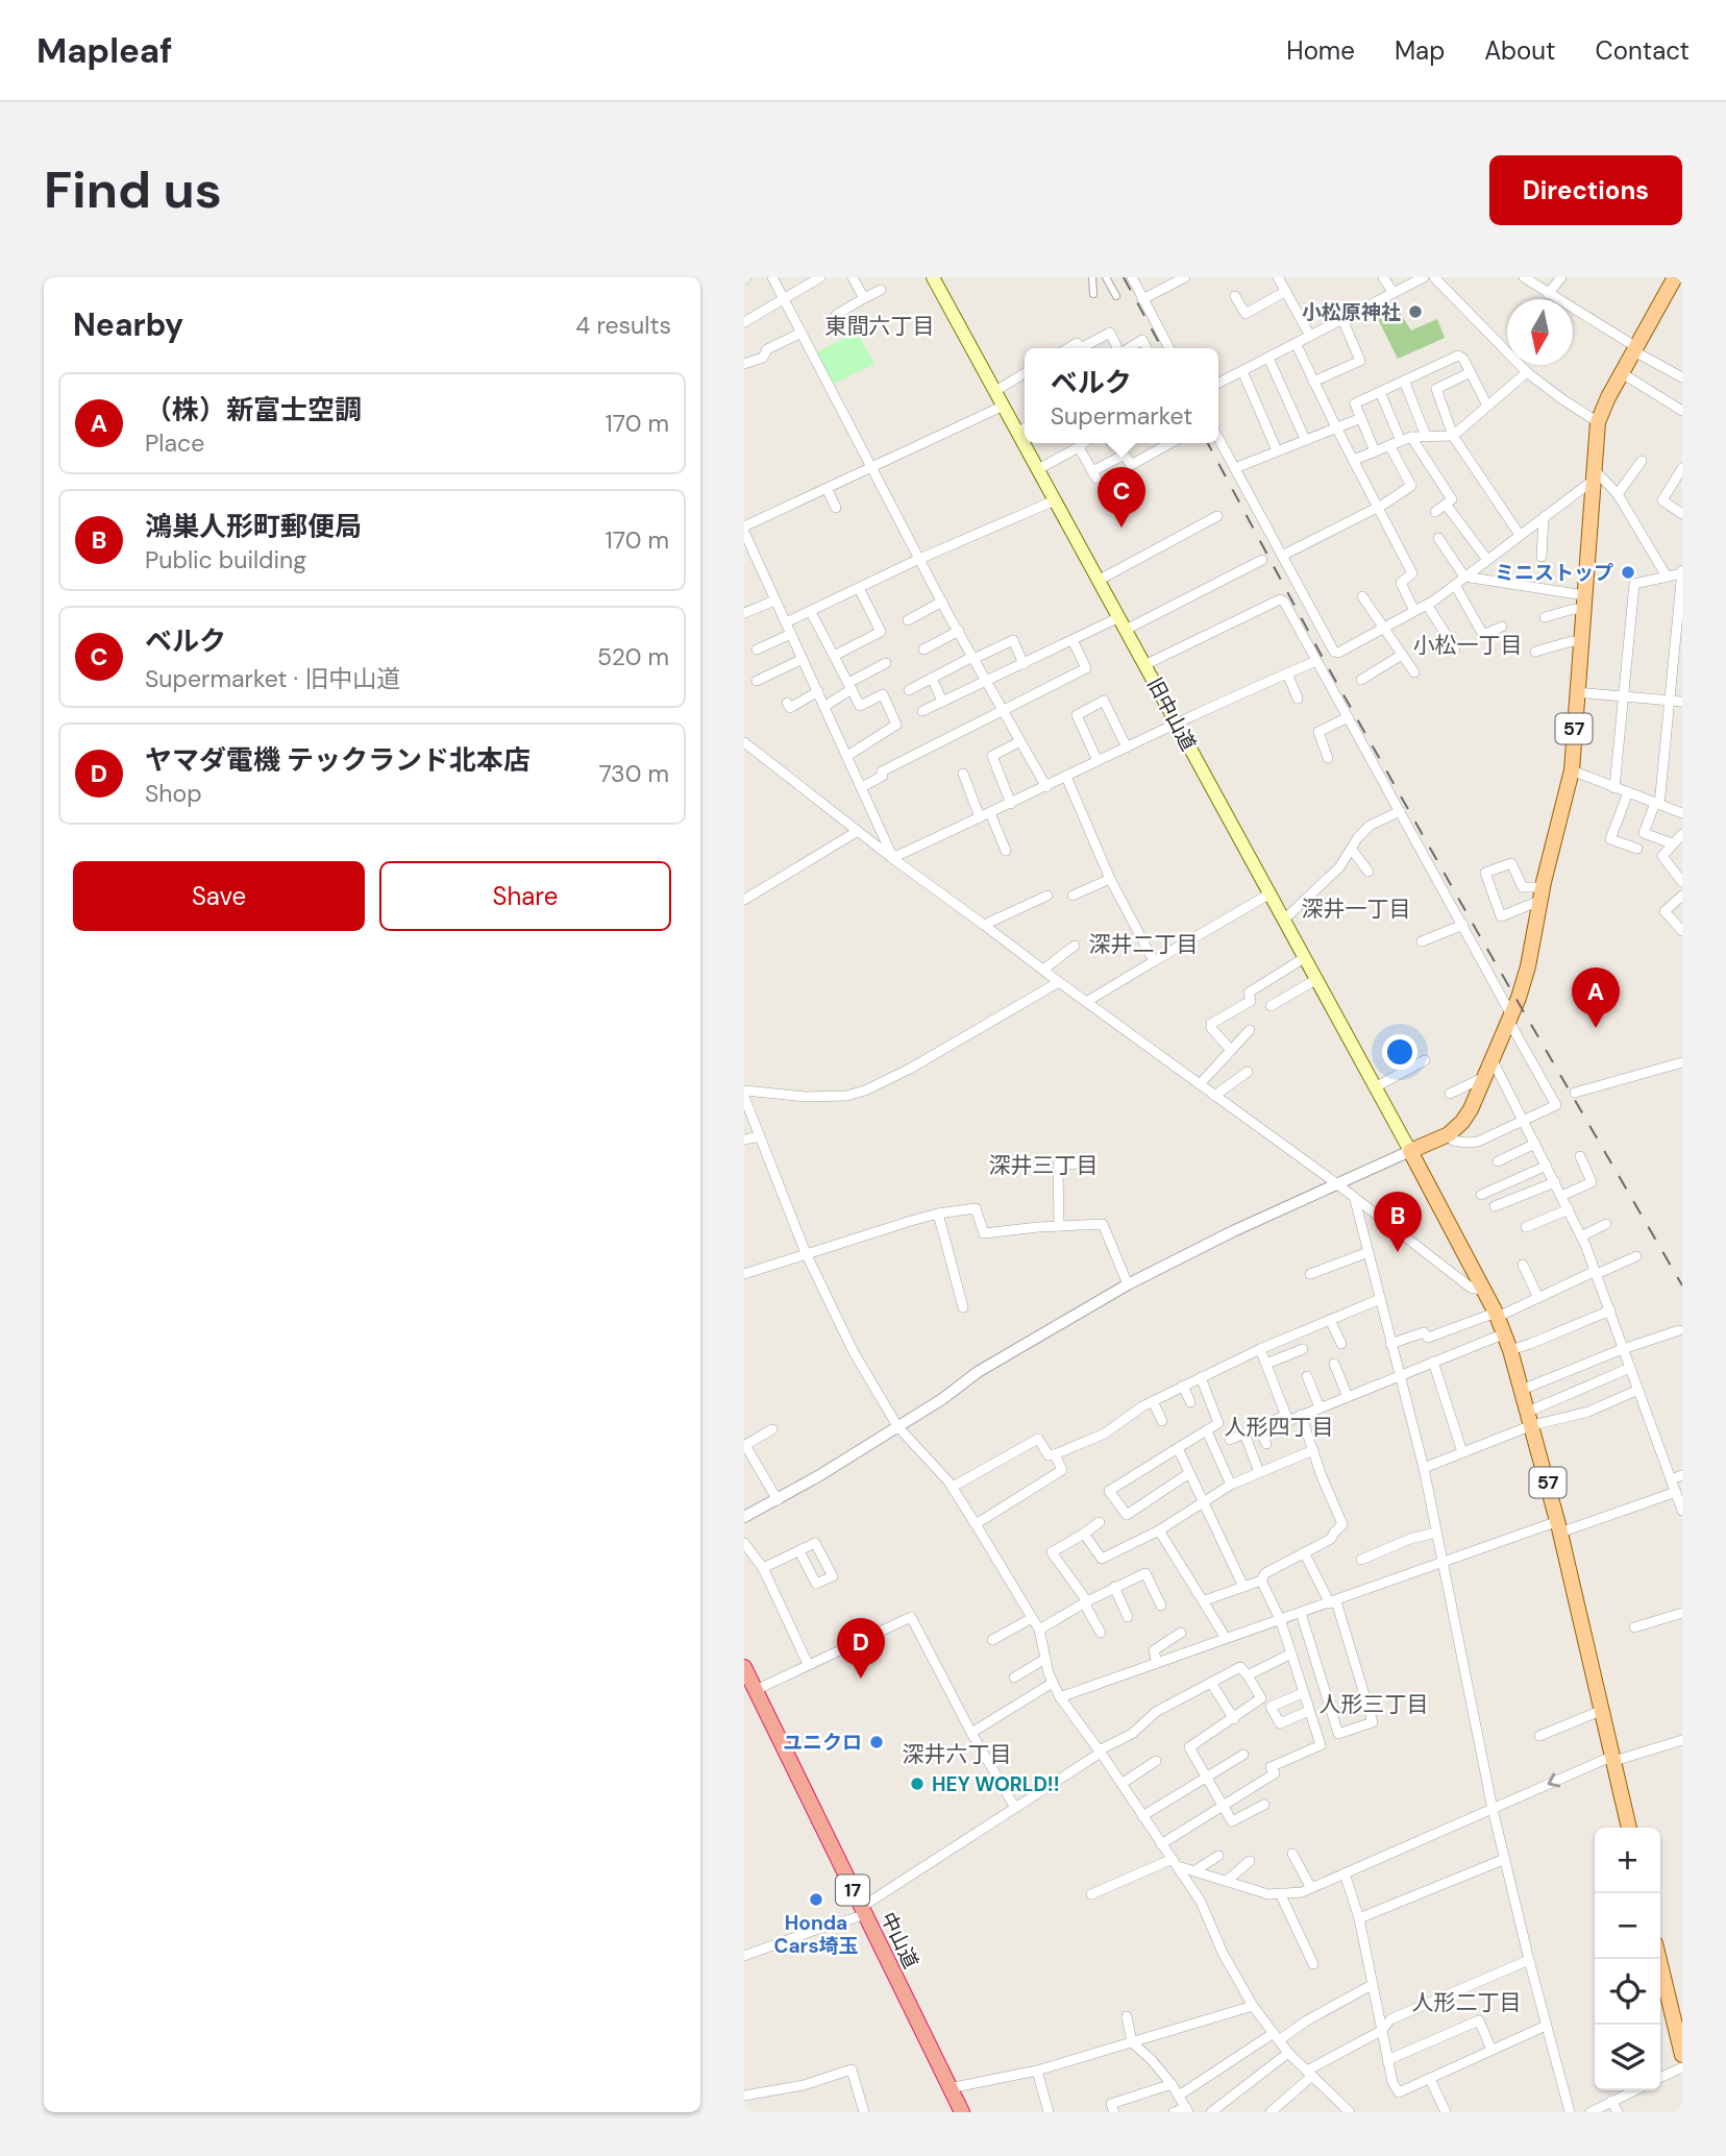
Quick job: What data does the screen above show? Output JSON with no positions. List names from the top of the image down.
{
  "streets": {
    "highway": ["17", "中山道"],
    "main road": ["旧中山道", "57"]
  },
  "crossings": [
    ["旧中山道", "57"]
  ],
  "districts": [
    "東間六丁目",
    "小松一丁目",
    "深井一丁目",
    "深井二丁目",
    "深井三丁目",
    "人形四丁目",
    "人形三丁目",
    "深井六丁目",
    "人形二丁目"
  ],
  "places": [
    "小松原神社",
    "ミニストップ",
    "ユニクロ",
    "HEY WORLD!!",
    "Honda Cars埼玉"
  ],
  "north": "bottom",
  "page": {
    "header": "Mapleaf",
    "nav": [
      "Home",
      "Map",
      "About",
      "Contact"
    ],
    "buttons": [
      "Directions",
      ["Save", "Share"]
    ],
    "title": "Find us",
    "heading": ["Nearby", "4 results"],
    "popup": ["ベルク", "Supermarket"],
    "list": [
      {
        "mark": "A",
        "name": "（株）新富士空調",
        "note": "Place",
        "value": "170 m"
      },
      {
        "mark": "B",
        "name": "鴻巣人形町郵便局",
        "note": "Public building",
        "value": "170 m"
      },
      {
        "mark": "C",
        "name": "ベルク",
        "note": "Supermarket · 旧中山道",
        "value": "520 m"
      },
      {
        "mark": "D",
        "name": "ヤマダ電機 テックランド北本店",
        "note": "Shop",
        "value": "730 m"
      }
    ],
    "pins": [
      "C",
      "A",
      "B",
      "D"
    ],
    "map_buttons": ["+", "−"]
  }
}
